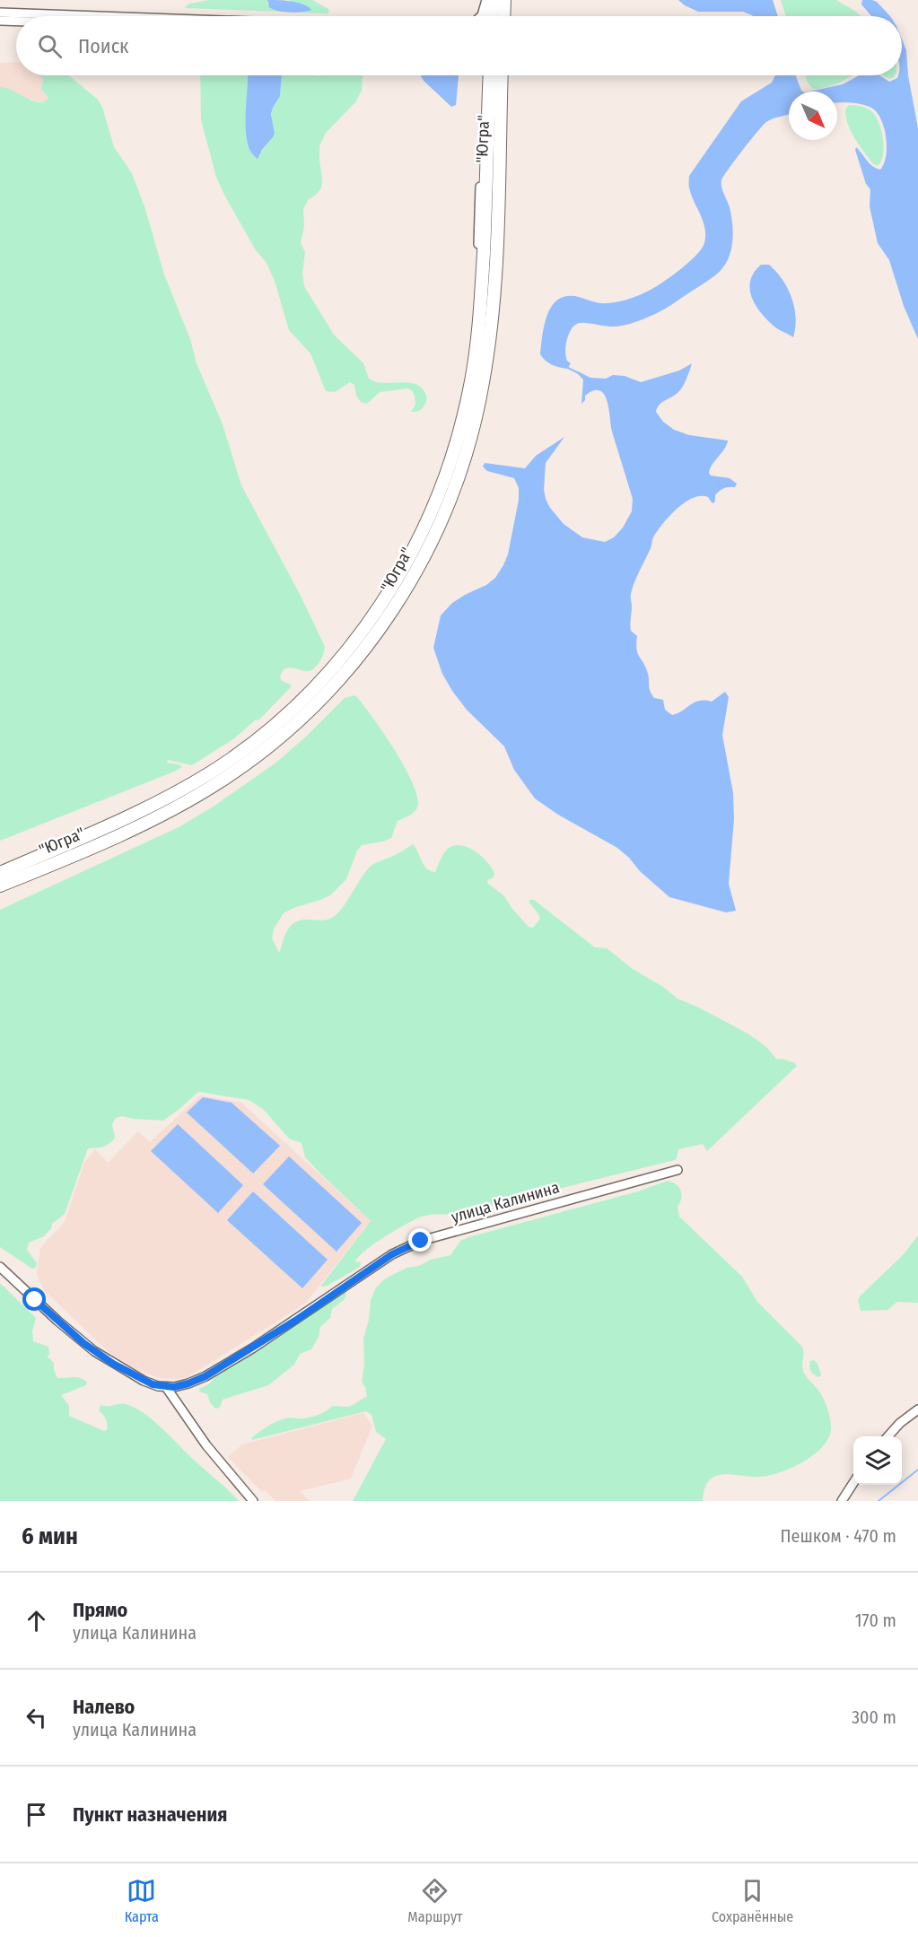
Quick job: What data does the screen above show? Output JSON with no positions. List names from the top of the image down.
{
  "streets": {
    "highway": ["\"Югра\""],
    "street": ["улица Калинина"]
  },
  "north": "bottom right",
  "page": {
    "search": "Поиск",
    "heading": ["6 мин", "Пешком · 470 m"],
    "list": [
      ["Прямо", "улица Калинина", "170 m"],
      ["Налево", "улица Калинина", "300 m"],
      "Пункт назначения"
    ],
    "nav": ["Карта", "Маршрут", "Сохранённые"]
  }
}
